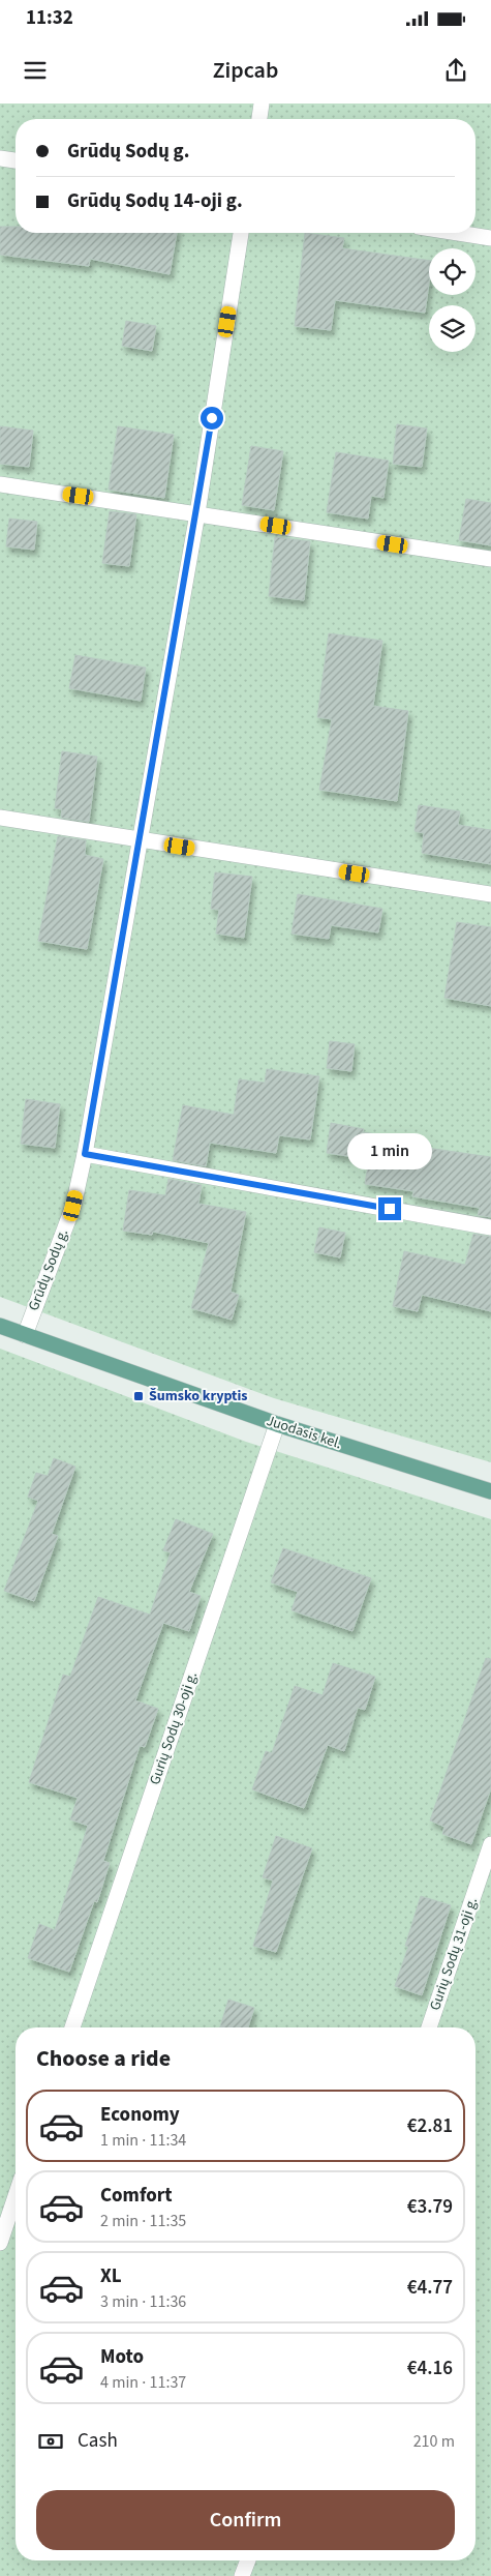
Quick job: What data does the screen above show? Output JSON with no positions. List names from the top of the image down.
{
  "streets": {
    "main road": ["Juodasis kel."],
    "street": ["Grūdų Sodų g.", "Gurių Sodų 30-oji g.", "Gurių Sodų 31-oji g."]
  },
  "crossings": [
    ["Grūdų Sodų g.", "Juodasis kel."],
    ["Juodasis kel.", "Gurių Sodų 30-oji g."]
  ],
  "places": {
    "transit": ["Šumsko kryptis"]
  },
  "page": {
    "status": "11:32",
    "header": "Zipcab",
    "banner": ["Grūdų Sodų g.", "Grūdų Sodų 14-oji g."],
    "bubble": "1 min",
    "heading": "Choose a ride",
    "list": [
      {
        "name": "Economy",
        "note": "1 min · 11:34",
        "value": "€2.81"
      },
      {
        "name": "Comfort",
        "note": "2 min · 11:35",
        "value": "€3.79"
      },
      {
        "name": "XL",
        "note": "3 min · 11:36",
        "value": "€4.77"
      },
      {
        "name": "Moto",
        "note": "4 min · 11:37",
        "value": "€4.16"
      }
    ],
    "pay": ["Cash", "210 m"],
    "buttons": "Confirm"
  }
}
